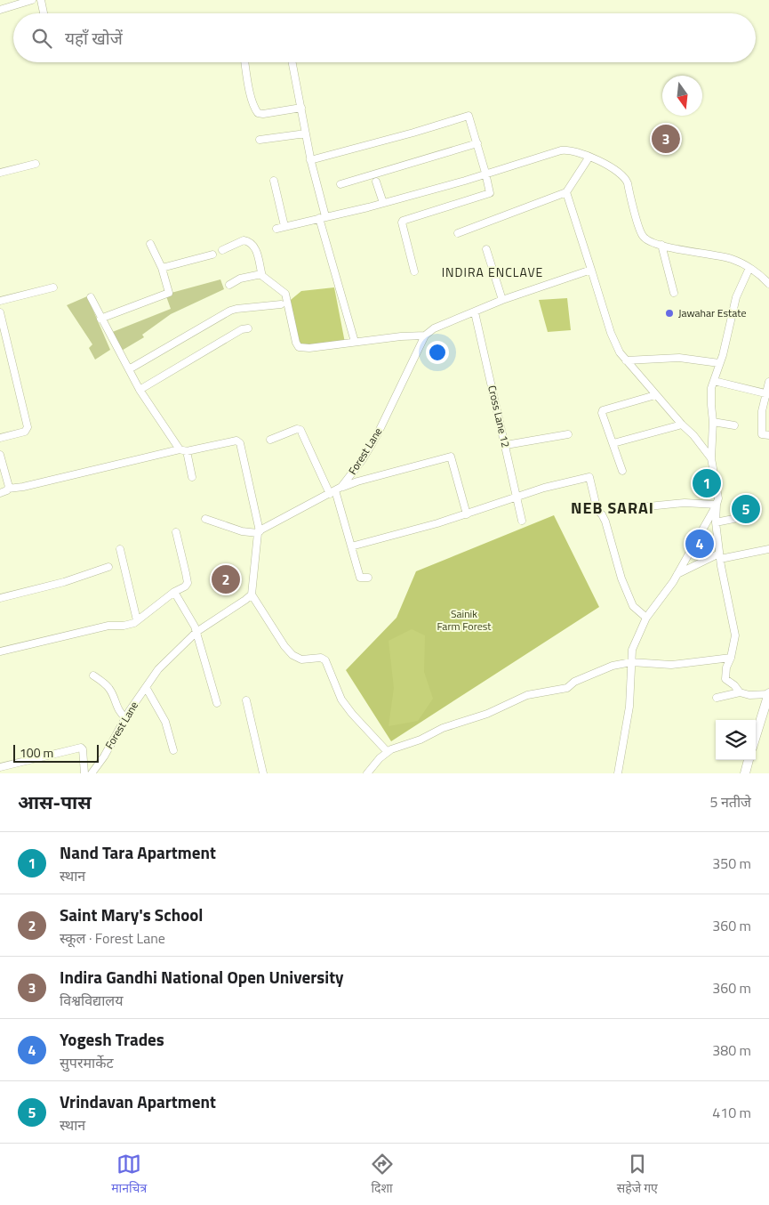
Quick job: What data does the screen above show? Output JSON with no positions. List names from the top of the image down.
{
  "streets": {
    "street": ["Cross Lane 12", "Forest Lane"]
  },
  "districts": ["INDIRA ENCLAVE", "NEB SARAI"],
  "parks": ["Sainik Farm Forest"],
  "places": ["Jawahar Estate"],
  "scale_bar": "100 m",
  "north": "bottom",
  "page": {
    "search": "यहाँ खोजें",
    "pins": [
      "3",
      "1",
      "5",
      "4",
      "2"
    ],
    "scale": "100 m",
    "heading": ["आस-पास", "5 नतीजे"],
    "list": [
      {
        "mark": "1",
        "name": "Nand Tara Apartment",
        "note": "स्थान",
        "value": "350 m"
      },
      {
        "mark": "2",
        "name": "Saint Mary's School",
        "note": "स्कूल · Forest Lane",
        "value": "360 m"
      },
      {
        "mark": "3",
        "name": "Indira Gandhi National Open University",
        "note": "विश्वविद्यालय",
        "value": "360 m"
      },
      {
        "mark": "4",
        "name": "Yogesh Trades",
        "note": "सुपरमार्केट",
        "value": "380 m"
      },
      {
        "mark": "5",
        "name": "Vrindavan Apartment",
        "note": "स्थान",
        "value": "410 m"
      }
    ],
    "nav": ["मानचित्र", "दिशा", "सहेजे गए"]
  }
}
